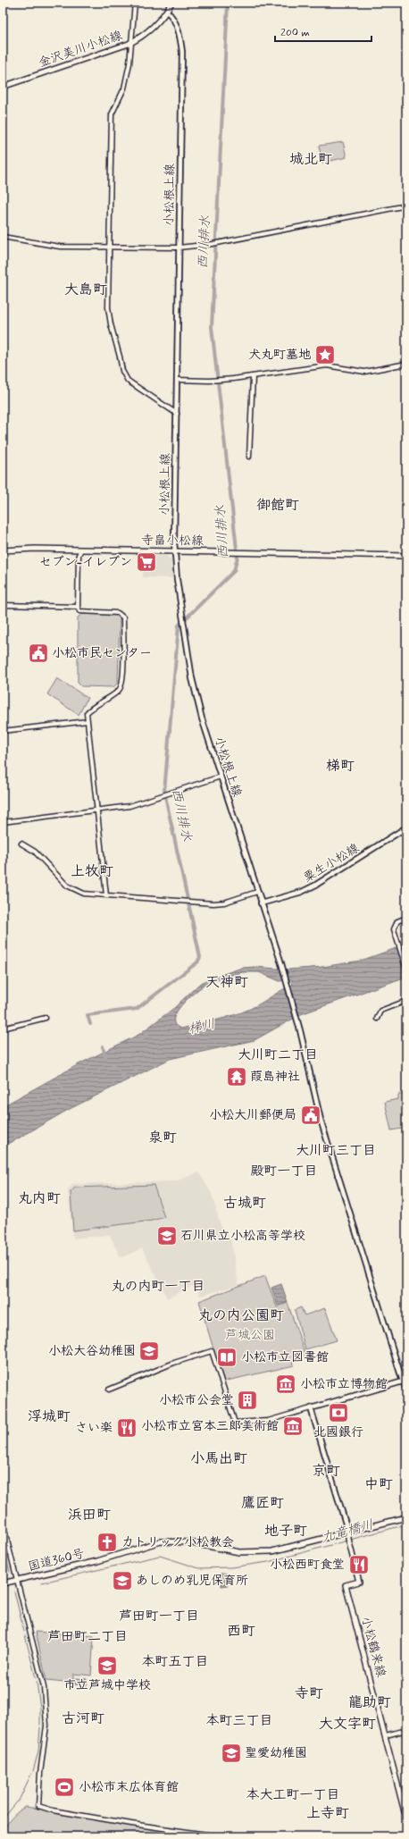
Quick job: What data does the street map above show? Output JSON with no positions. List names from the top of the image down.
{
  "streets": {
    "main road": [
      "金沢美川小松線",
      "小松根上線",
      "寺畠小松線",
      "粟生小松線",
      "国道360号",
      "小松鶴来線"
    ]
  },
  "crossings": [
    ["金沢美川小松線", "小松根上線"],
    ["小松根上線", "寺畠小松線"],
    ["小松根上線", "粟生小松線"],
    ["国道360号", "小松鶴来線"]
  ],
  "districts": [
    "城北町",
    "大島町",
    "御館町",
    "梯町",
    "上牧町",
    "天神町",
    "大川町二丁目",
    "泉町",
    "大川町三丁目",
    "殿町一丁目",
    "丸内町",
    "古城町",
    "丸の内町一丁目",
    "丸の内公園町",
    "浮城町",
    "小馬出町",
    "京町",
    "中町",
    "鷹匠町",
    "浜田町",
    "地子町",
    "芦田町一丁目",
    "西町",
    "芦田町二丁目",
    "本町五丁目",
    "寺町",
    "龍助町",
    "古河町",
    "本町三丁目",
    "大文字町",
    "本大工町一丁目",
    "上寺町"
  ],
  "water": ["西川排水", "梯川", "九竜橋川"],
  "parks": ["芦城公園"],
  "places": {
    "place": ["犬丸町墓地"],
    "supermarket": ["セブン-イレブン"],
    "public building": ["小松市民センター", "小松大川郵便局"],
    "temple": ["葭島神社"],
    "school or university": [
      "石川県立小松高等学校",
      "小松大谷幼稚園",
      "あしのめ乳児保育所",
      "市立芦城中学校",
      "聖愛幼稚園"
    ],
    "library": ["小松市立図書館"],
    "museum": ["小松市立博物館", "小松市立宮本三郎美術館"],
    "building": ["小松市公会堂"],
    "bank": ["北國銀行"],
    "restaurant": ["さい楽", "小松西町食堂"],
    "church": ["カトリック小松教会"],
    "sports": ["小松市末広体育館"]
  },
  "scale_bar": "200 m"
}
